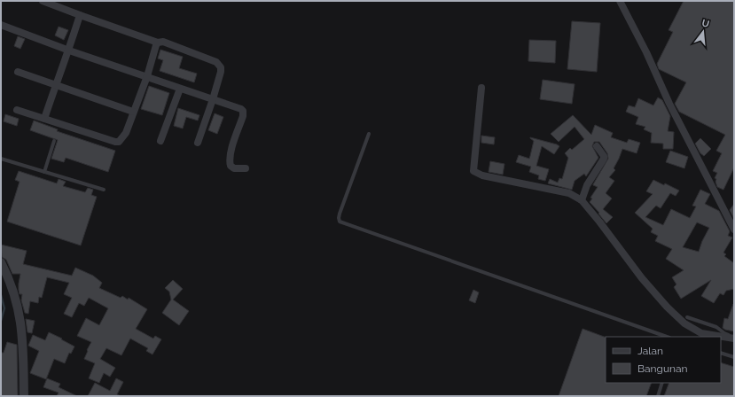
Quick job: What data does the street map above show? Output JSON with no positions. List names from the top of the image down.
{
  "legend": ["Jalan", "Bangunan"],
  "north": "top"
}
